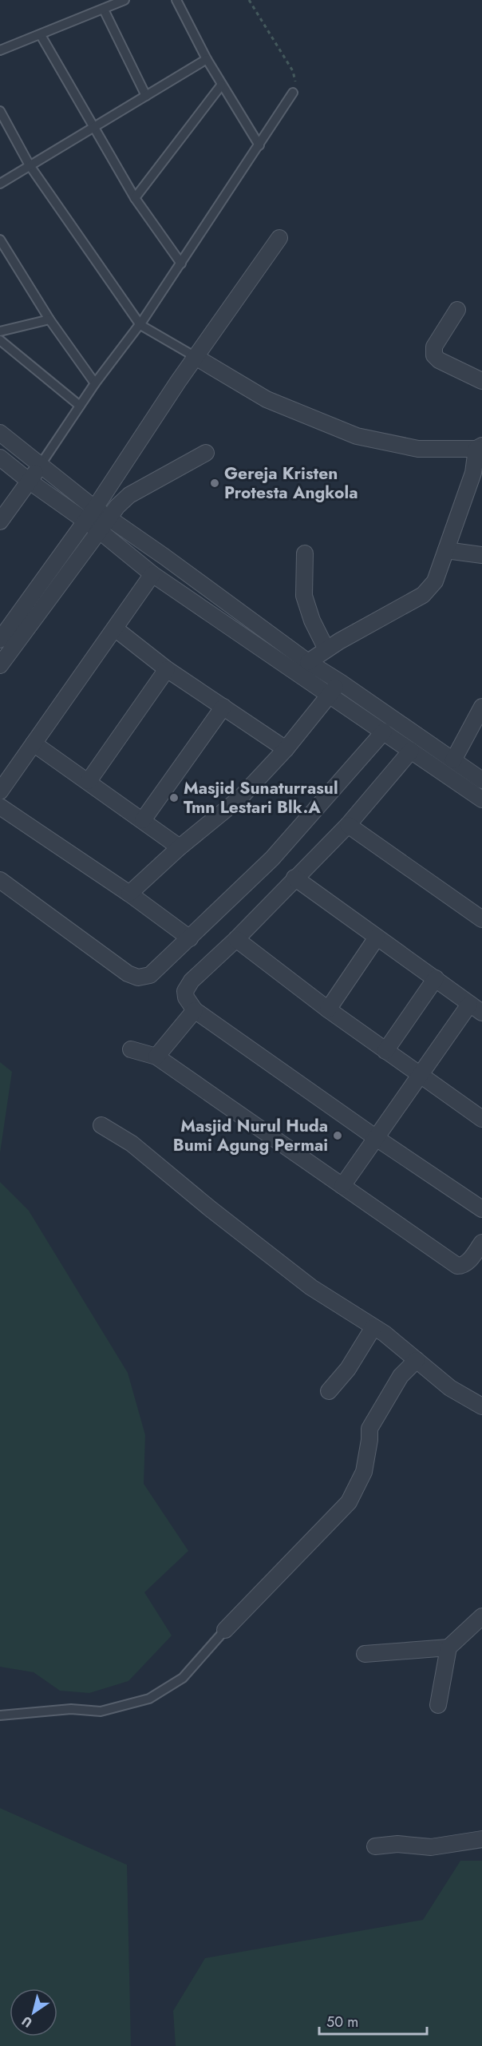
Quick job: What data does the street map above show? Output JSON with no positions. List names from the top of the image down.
{
  "places": ["Gereja Kristen Protesta Angkola", "Masjid Sunaturrasul Tmn Lestari Blk.A", "Masjid Nurul Huda Bumi Agung Permai"],
  "scale_bar": "50 m",
  "north": "bottom left"
}
